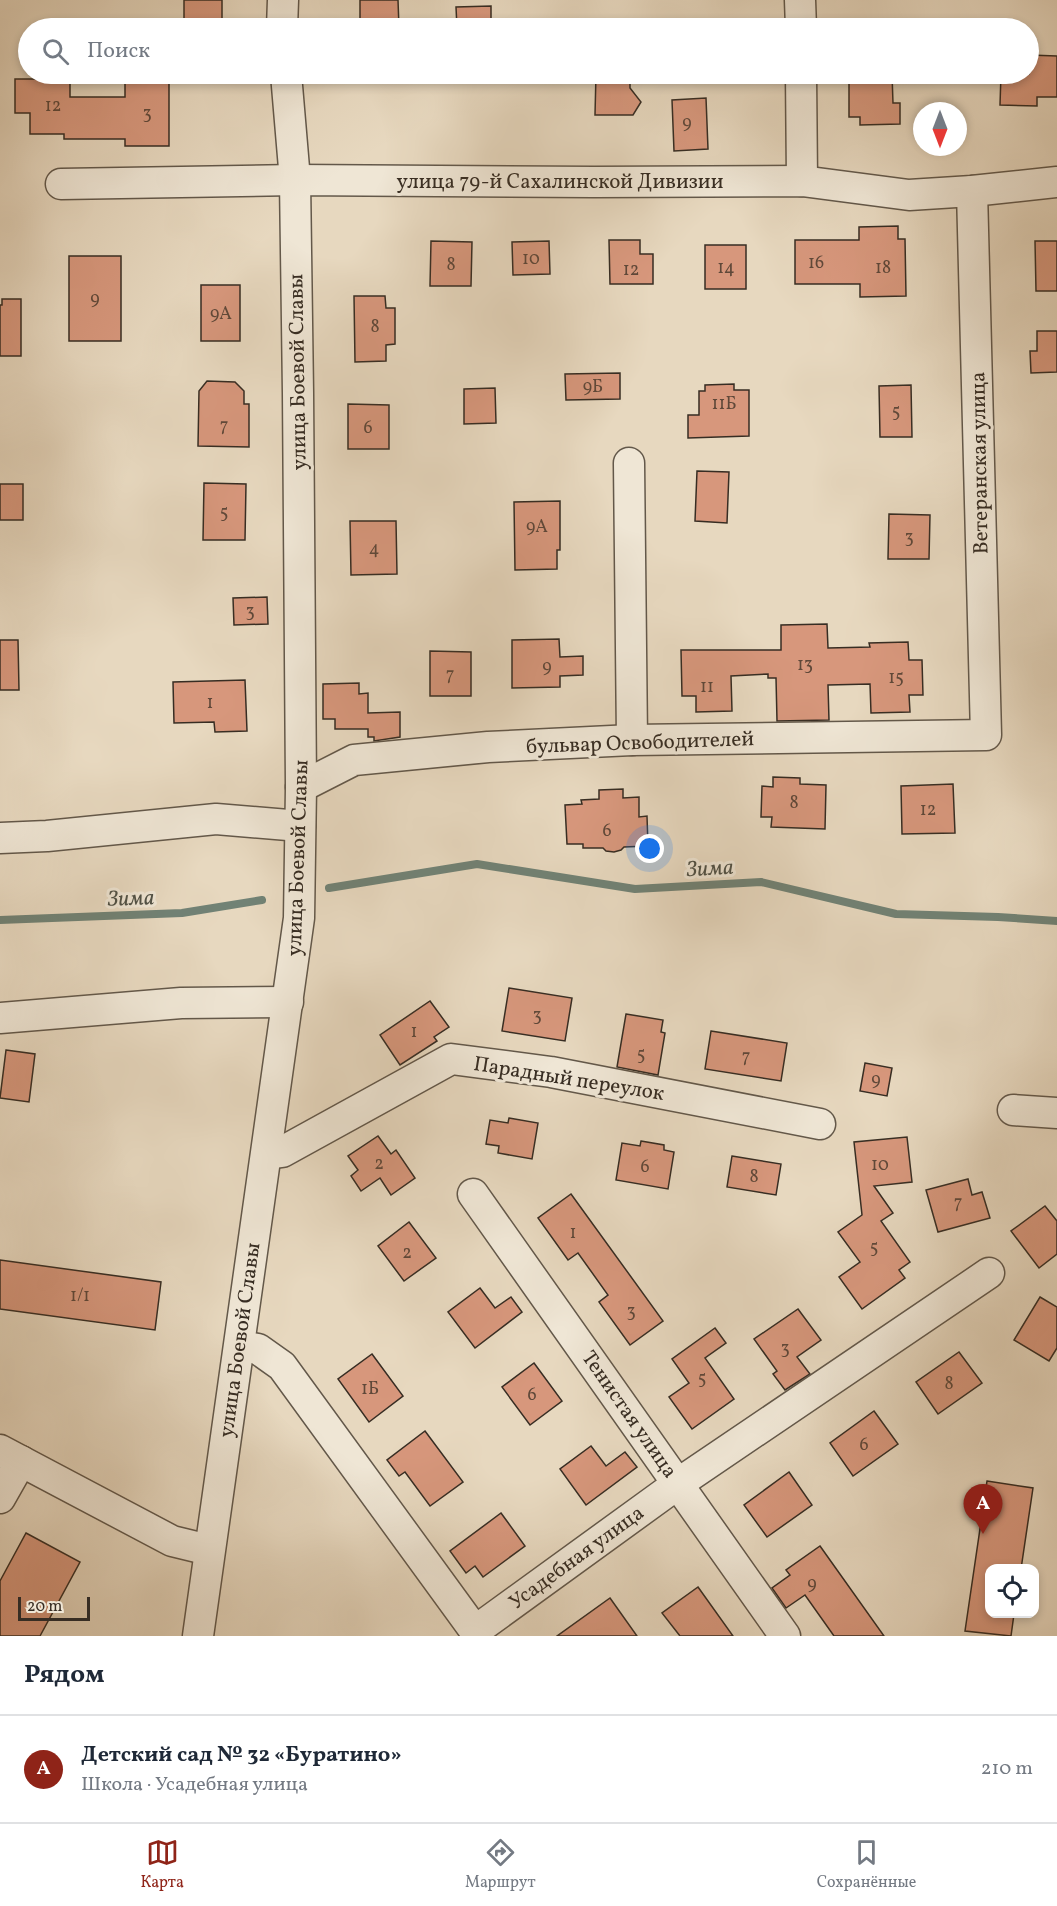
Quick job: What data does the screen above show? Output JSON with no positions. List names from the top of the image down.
{
  "streets": {
    "street": [
      "улица 79-й Сахалинской Дивизии",
      "улица Боевой Славы",
      "Ветеранская улица",
      "бульвар Освободителей",
      "Парадный переулок",
      "Тенистая улица",
      "Усадебная улица"
    ]
  },
  "crossings": [
    ["улица 79-й Сахалинской Дивизии", "улица Боевой Славы"],
    ["улица 79-й Сахалинской Дивизии", "Ветеранская улица"],
    ["улица Боевой Славы", "бульвар Освободителей"],
    ["улица Боевой Славы", "Парадный переулок"],
    ["улица Боевой Славы", "Усадебная улица"],
    ["Ветеранская улица", "бульвар Освободителей"],
    ["Тенистая улица", "Усадебная улица"]
  ],
  "water": ["Зима"],
  "house_numbers": [
    "12",
    "3",
    "9",
    "10",
    "16",
    "8",
    "14",
    "18",
    "12",
    "9",
    "9А",
    "8",
    "9Б",
    "11Б",
    "5",
    "7",
    "6",
    "5",
    "9А",
    "3",
    "4",
    "3",
    "13",
    "9",
    "7",
    "15",
    "11",
    "1",
    "8",
    "12",
    "6",
    "3",
    "1",
    "5",
    "7",
    "9",
    "2",
    "10",
    "6",
    "8",
    "7",
    "1",
    "5",
    "2",
    "1/1",
    "3",
    "3",
    "5",
    "8",
    "1Б",
    "6",
    "6",
    "9"
  ],
  "scale_bar": "20 m",
  "north": "bottom",
  "page": {
    "search": "Поиск",
    "pins": "A",
    "scale": "20 m",
    "heading": "Рядом",
    "list": [
      {
        "mark": "A",
        "name": "Детский сад № 32 «Буратино»",
        "note": "Школа · Усадебная улица",
        "value": "210 m"
      }
    ],
    "nav": ["Карта", "Маршрут", "Сохранённые"]
  }
}
